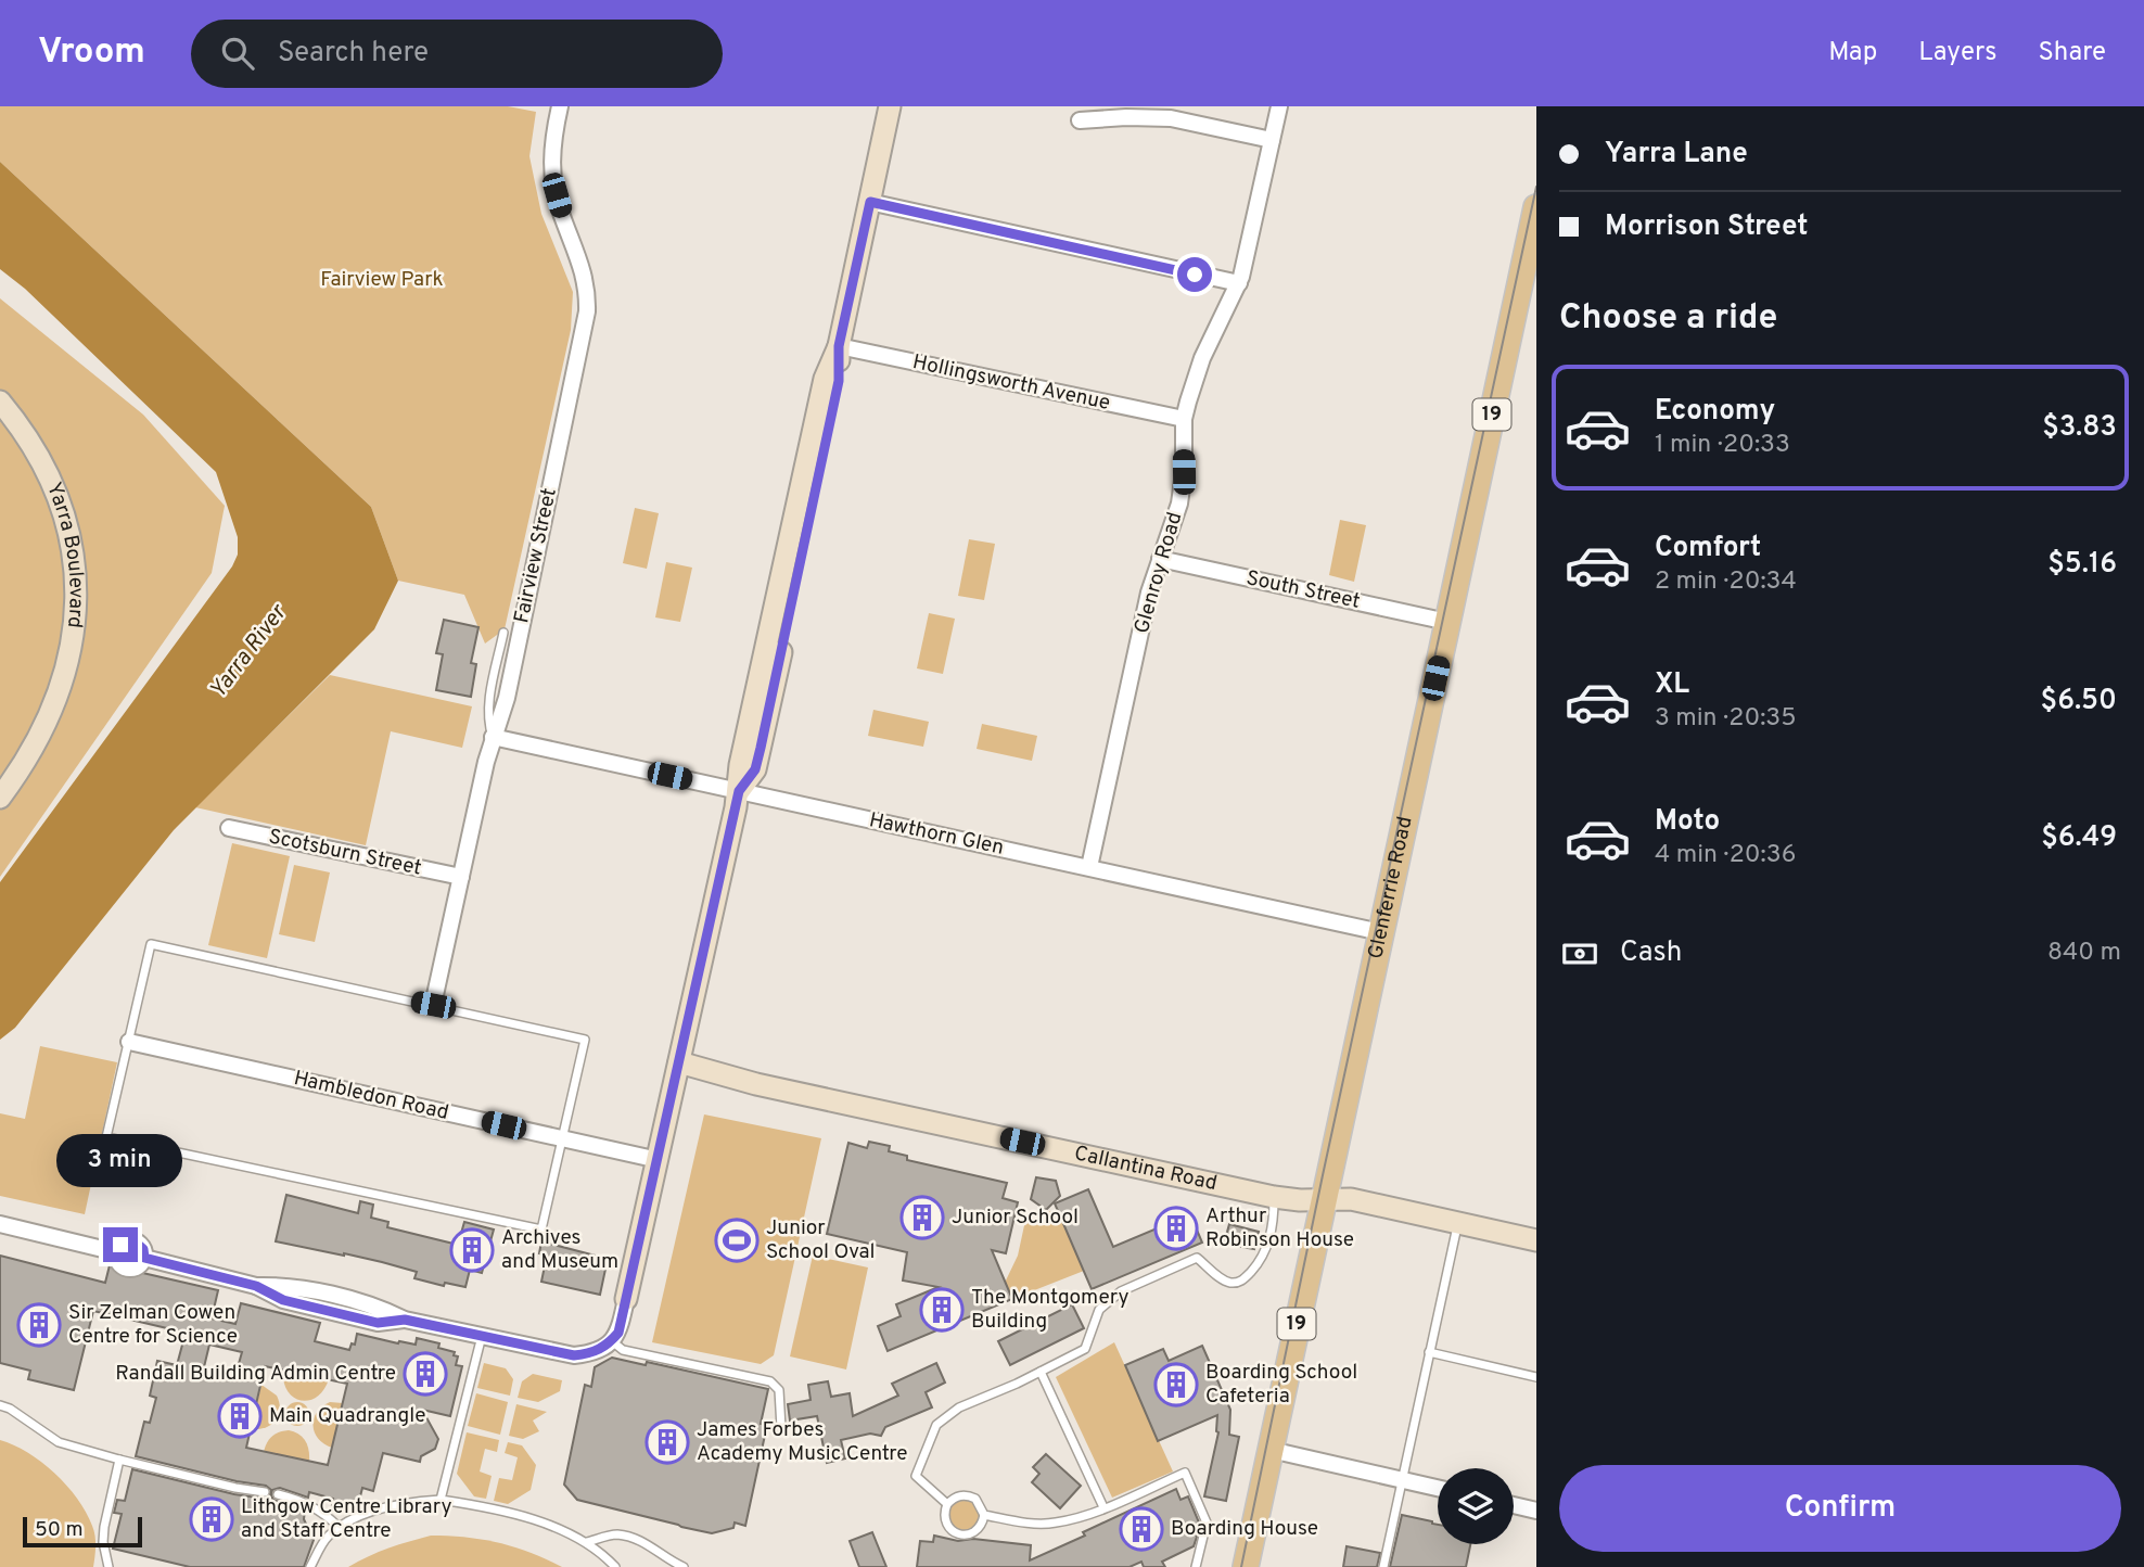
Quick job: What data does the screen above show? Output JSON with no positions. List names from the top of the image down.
{
  "streets": {
    "main road": ["19", "Glenferrie Road"],
    "street": [
      "Hollingsworth Avenue",
      "Yarra Boulevard",
      "Fairview Street",
      "Glenroy Road",
      "South Street",
      "Hawthorn Glen",
      "Scotsburn Street",
      "Hambledon Road",
      "Callantina Road"
    ]
  },
  "crossings": [
    ["Hollingsworth Avenue", "Glenroy Road"],
    ["Fairview Street", "Hawthorn Glen"],
    ["Fairview Street", "Scotsburn Street"],
    ["Glenroy Road", "South Street"],
    ["Glenroy Road", "Hawthorn Glen"],
    ["South Street", "Glenferrie Road"],
    ["Hawthorn Glen", "Glenferrie Road"],
    ["Glenferrie Road", "Callantina Road"]
  ],
  "water": ["Yarra River"],
  "parks": ["Fairview Park"],
  "places": {
    "building": [
      "Junior School",
      "Arthur Robinson House",
      "Archives and Museum",
      "The Montgomery Building",
      "Sir Zelman Cowen Centre for Science",
      "Randall Building Admin Centre",
      "Boarding School Cafeteria",
      "Main Quadrangle",
      "James Forbes Academy Music Centre",
      "Lithgow Centre Library and Staff Centre",
      "Boarding House"
    ],
    "sports": ["Junior School Oval"]
  },
  "scale_bar": "50 m",
  "page": {
    "header": "Vroom",
    "search": "Search here",
    "nav": ["Map", "Layers", "Share"],
    "banner": ["Yarra Lane", "Morrison Street"],
    "heading": "Choose a ride",
    "list": [
      {
        "name": "Economy",
        "note": "1 min · 20:33",
        "value": "$3.83"
      },
      {
        "name": "Comfort",
        "note": "2 min · 20:34",
        "value": "$5.16"
      },
      {
        "name": "XL",
        "note": "3 min · 20:35",
        "value": "$6.50"
      },
      {
        "name": "Moto",
        "note": "4 min · 20:36",
        "value": "$6.49"
      }
    ],
    "pay": ["Cash", "840 m"],
    "bubble": "3 min",
    "buttons": "Confirm",
    "scale": "50 m"
  }
}
